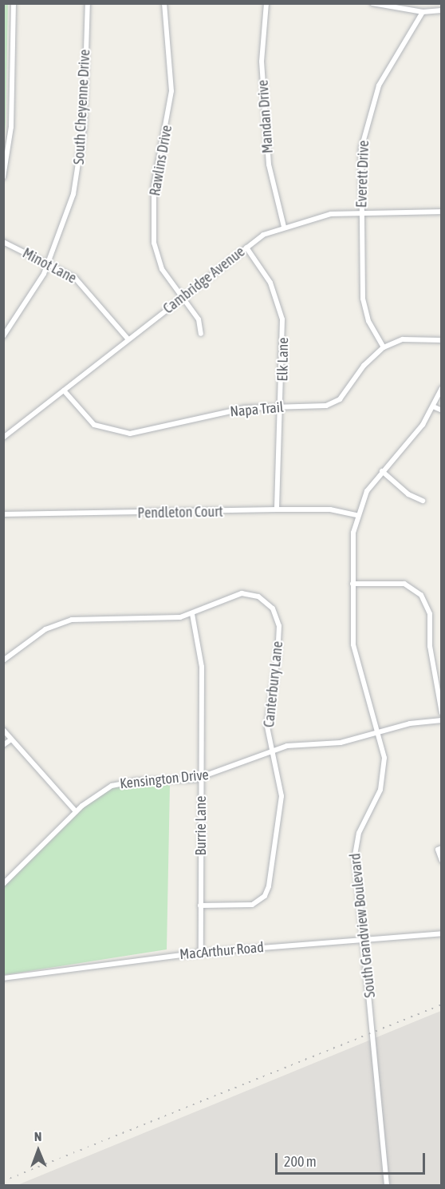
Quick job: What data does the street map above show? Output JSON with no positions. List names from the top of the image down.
{
  "streets": {
    "street": [
      "South Cheyenne Drive",
      "Mandan Drive",
      "Rawlins Drive",
      "Everett Drive",
      "Minot Lane",
      "Cambridge Avenue",
      "Elk Lane",
      "Napa Trail",
      "Pendleton Court",
      "Canterbury Lane",
      "Kensington Drive",
      "Burrie Lane",
      "South Grandview Boulevard",
      "MacArthur Road"
    ]
  },
  "crossings": [
    ["South Cheyenne Drive", "Minot Lane"],
    ["Mandan Drive", "Cambridge Avenue"],
    ["Rawlins Drive", "Cambridge Avenue"],
    ["Everett Drive", "Cambridge Avenue"],
    ["Everett Drive", "Napa Trail"],
    ["Minot Lane", "Cambridge Avenue"],
    ["Cambridge Avenue", "Elk Lane"],
    ["Cambridge Avenue", "Napa Trail"],
    ["Elk Lane", "Napa Trail"],
    ["Elk Lane", "Pendleton Court"],
    ["Pendleton Court", "South Grandview Boulevard"],
    ["Canterbury Lane", "Kensington Drive"],
    ["Canterbury Lane", "Burrie Lane"],
    ["Kensington Drive", "Burrie Lane"],
    ["Kensington Drive", "South Grandview Boulevard"],
    ["Burrie Lane", "MacArthur Road"],
    ["South Grandview Boulevard", "MacArthur Road"]
  ],
  "scale_bar": "200 m",
  "north": "top"
}
